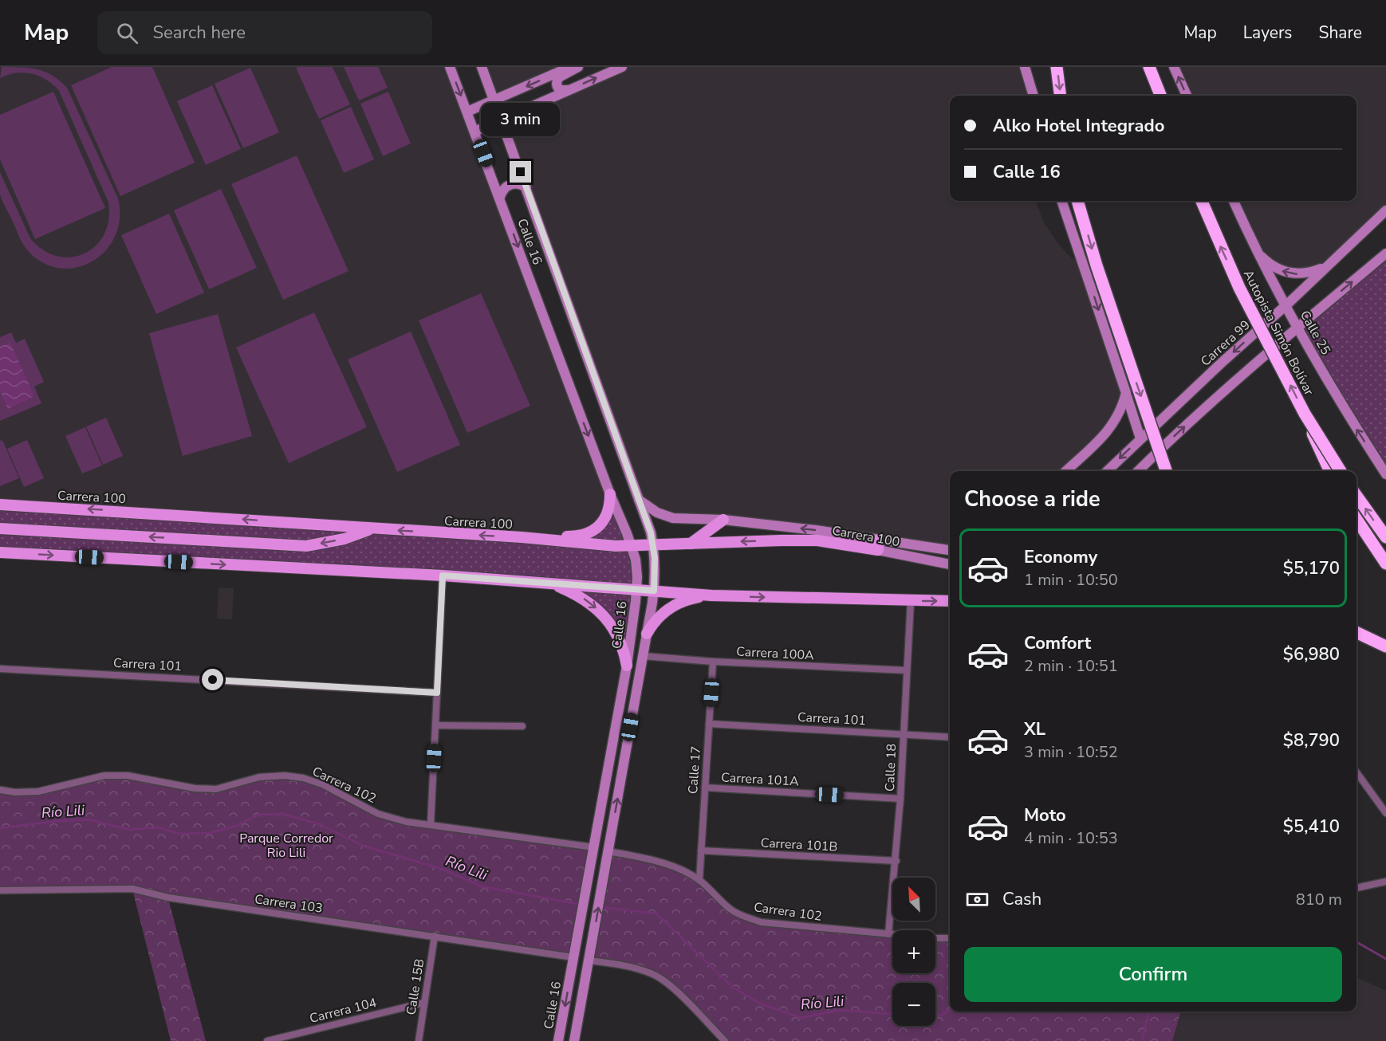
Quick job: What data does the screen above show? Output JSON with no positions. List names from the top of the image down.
{
  "streets": {
    "highway": ["Autopista Simón Bolívar"],
    "main road": ["Carrera 100"],
    "street": [
      "Calle 16",
      "Calle 25",
      "Carrera 99",
      "Carrera 100A",
      "Carrera 101",
      "Calle 18",
      "Calle 17",
      "Carrera 101A",
      "Carrera 102",
      "Carrera 101B",
      "Carrera 103",
      "Calle 15B",
      "Carrera 104"
    ]
  },
  "crossings": [
    ["Calle 16", "Carrera 100"],
    ["Calle 16", "Carrera 100A"],
    ["Calle 16", "Carrera 102"],
    ["Calle 16", "Carrera 103"],
    ["Calle 25", "Carrera 99"],
    ["Carrera 100A", "Calle 18"],
    ["Carrera 100A", "Calle 17"],
    ["Carrera 101", "Calle 18"],
    ["Carrera 101", "Calle 17"],
    ["Calle 18", "Carrera 101A"],
    ["Calle 18", "Carrera 102"],
    ["Calle 18", "Carrera 101B"],
    ["Calle 17", "Carrera 101A"],
    ["Calle 17", "Carrera 102"],
    ["Calle 17", "Carrera 101B"],
    ["Carrera 103", "Calle 15B"],
    ["Calle 15B", "Carrera 104"]
  ],
  "one_way": ["Autopista Simón Bolívar", "Calle 25", "Carrera 100"],
  "water": ["Río Lili"],
  "parks": ["Parque Corredor Rio Lili"],
  "north": "top left",
  "page": {
    "header": "Map",
    "search": "Search here",
    "nav": ["Map", "Layers", "Share"],
    "banner": ["Alko Hotel Integrado", "Calle 16"],
    "bubble": "3 min",
    "heading": "Choose a ride",
    "list": [
      {
        "name": "Economy",
        "note": "1 min · 10:50",
        "value": "$5,170"
      },
      {
        "name": "Comfort",
        "note": "2 min · 10:51",
        "value": "$6,980"
      },
      {
        "name": "XL",
        "note": "3 min · 10:52",
        "value": "$8,790"
      },
      {
        "name": "Moto",
        "note": "4 min · 10:53",
        "value": "$5,410"
      }
    ],
    "pay": ["Cash", "810 m"],
    "map_buttons": ["+", "−"],
    "buttons": "Confirm"
  }
}
